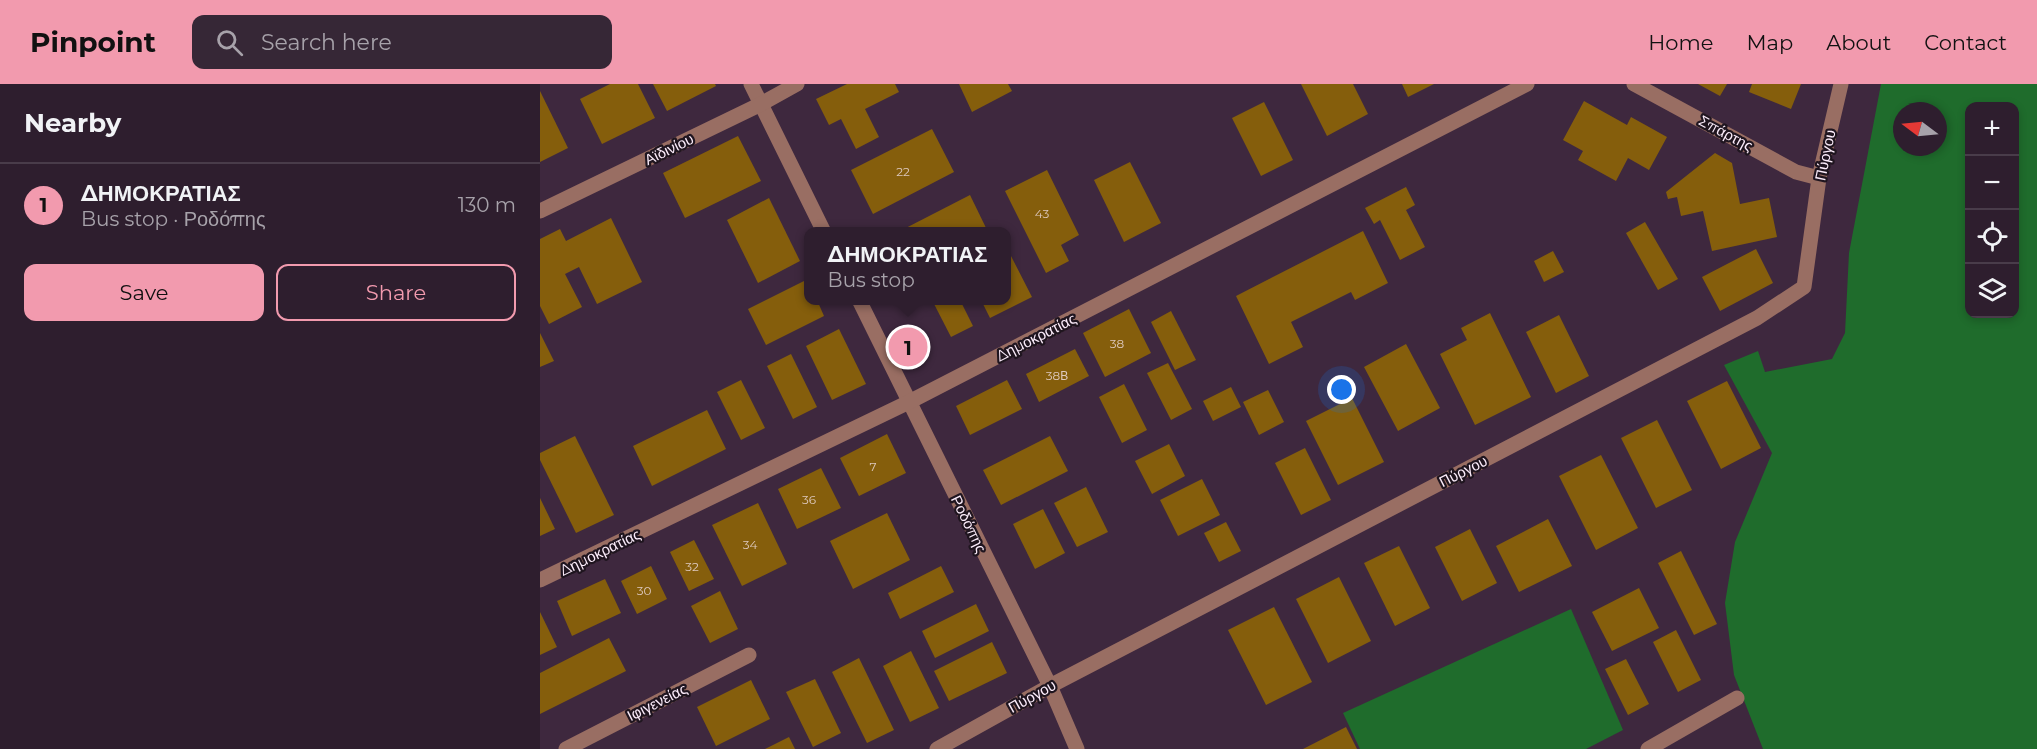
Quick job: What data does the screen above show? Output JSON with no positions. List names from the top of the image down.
{
  "streets": {
    "street": [
      "Σπάρτης",
      "Αϊδινίου",
      "Πύργου",
      "Δημοκρατίας",
      "Ροδόπης",
      "Ιφιγενείας"
    ]
  },
  "crossings": [
    ["Σπάρτης", "Πύργου"],
    ["Πύργου", "Ροδόπης"],
    ["Δημοκρατίας", "Ροδόπης"]
  ],
  "house_numbers": [
    "22",
    "43",
    "38",
    "38Β",
    "7",
    "36",
    "34",
    "32",
    "30"
  ],
  "north": "left",
  "page": {
    "header": "Pinpoint",
    "search": "Search here",
    "nav": [
      "Home",
      "Map",
      "About",
      "Contact"
    ],
    "heading": "Nearby",
    "map_buttons": ["+", "−"],
    "list": [
      {
        "mark": "1",
        "name": "ΔΗΜΟΚΡΑΤΙΑΣ",
        "note": "Bus stop · Ροδόπης",
        "value": "130 m"
      }
    ],
    "popup": ["ΔΗΜΟΚΡΑΤΙΑΣ", "Bus stop"],
    "buttons": ["Save", "Share"],
    "pins": "1"
  }
}
